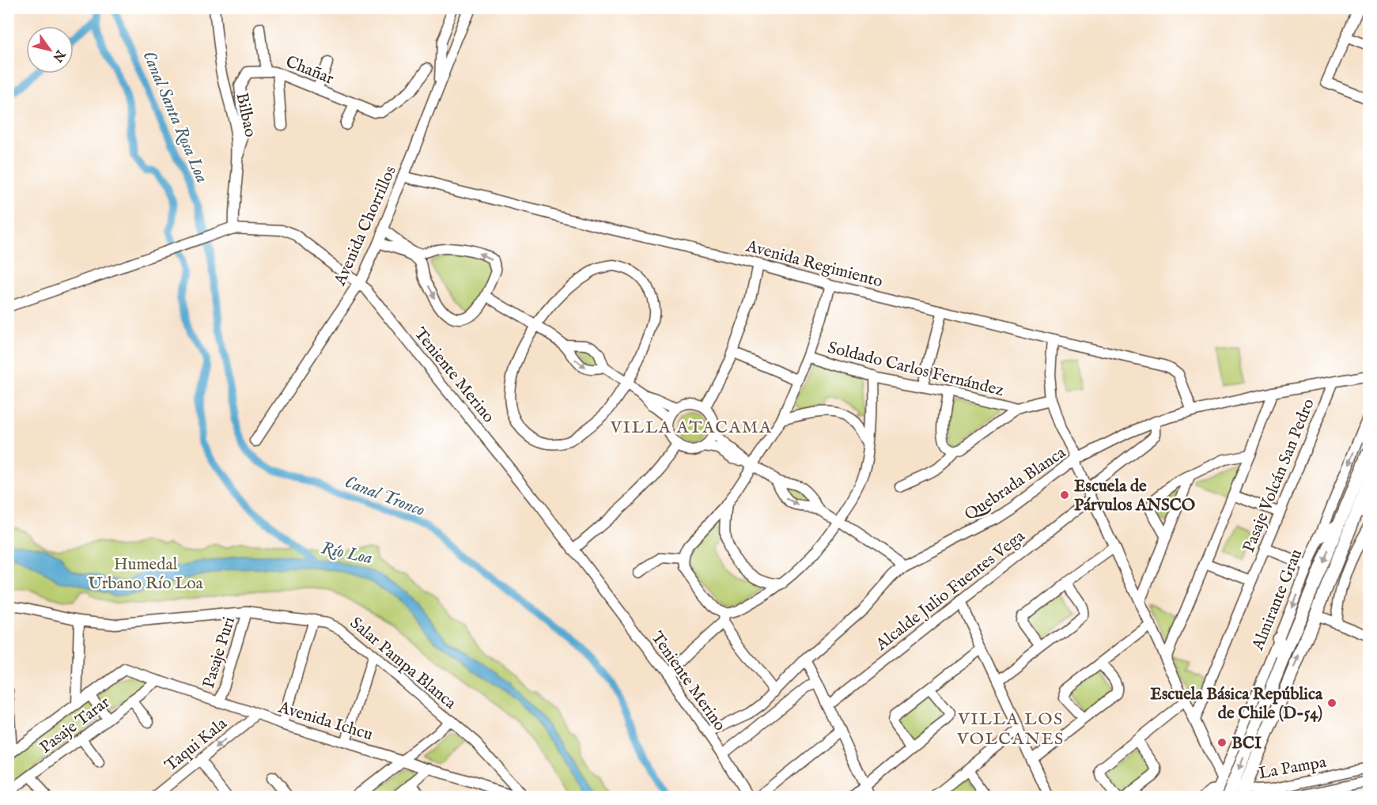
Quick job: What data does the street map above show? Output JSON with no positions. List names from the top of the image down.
{
  "streets": {
    "main road": ["Almirante Grau"],
    "street": [
      "Chañar",
      "Bilbao",
      "Avenida Chorrillos",
      "Avenida Regimiento",
      "Soldado Carlos Fernández",
      "Teniente Merino",
      "Pasaje Volcán San Pedro",
      "Quebrada Blanca",
      "Alcalde Julio Fuentes Vega",
      "Pasaje Puri",
      "Salar Pampa Blanca",
      "Avenida Ichcu",
      "Pasaje Tarar",
      "Taqui Kala",
      "La Pampa"
    ]
  },
  "crossings": [
    ["Chañar", "Bilbao"],
    ["Bilbao", "Teniente Merino"],
    ["Avenida Chorrillos", "Avenida Regimiento"],
    ["Avenida Chorrillos", "Teniente Merino"],
    ["Avenida Regimiento", "Quebrada Blanca"],
    ["Teniente Merino", "Quebrada Blanca"],
    ["Pasaje Volcán San Pedro", "Quebrada Blanca"],
    ["Almirante Grau", "La Pampa"],
    ["Pasaje Puri", "Salar Pampa Blanca"],
    ["Pasaje Puri", "Avenida Ichcu"],
    ["Salar Pampa Blanca", "Avenida Ichcu"],
    ["Avenida Ichcu", "Pasaje Tarar"],
    ["Avenida Ichcu", "Taqui Kala"]
  ],
  "one_way": ["Taqui Kala"],
  "districts": ["VILLA ATACAMA", "VILLA LOS VOLCANES"],
  "water": ["Canal Santa Rosa Loa", "Canal Tronco", "Río Loa"],
  "parks": ["Humedal Urbano Río Loa"],
  "places": ["Escuela de Párvulos ANSCO", "Escuela Básica República de Chile (D-54)", "BCI"],
  "north": "bottom right"
}
